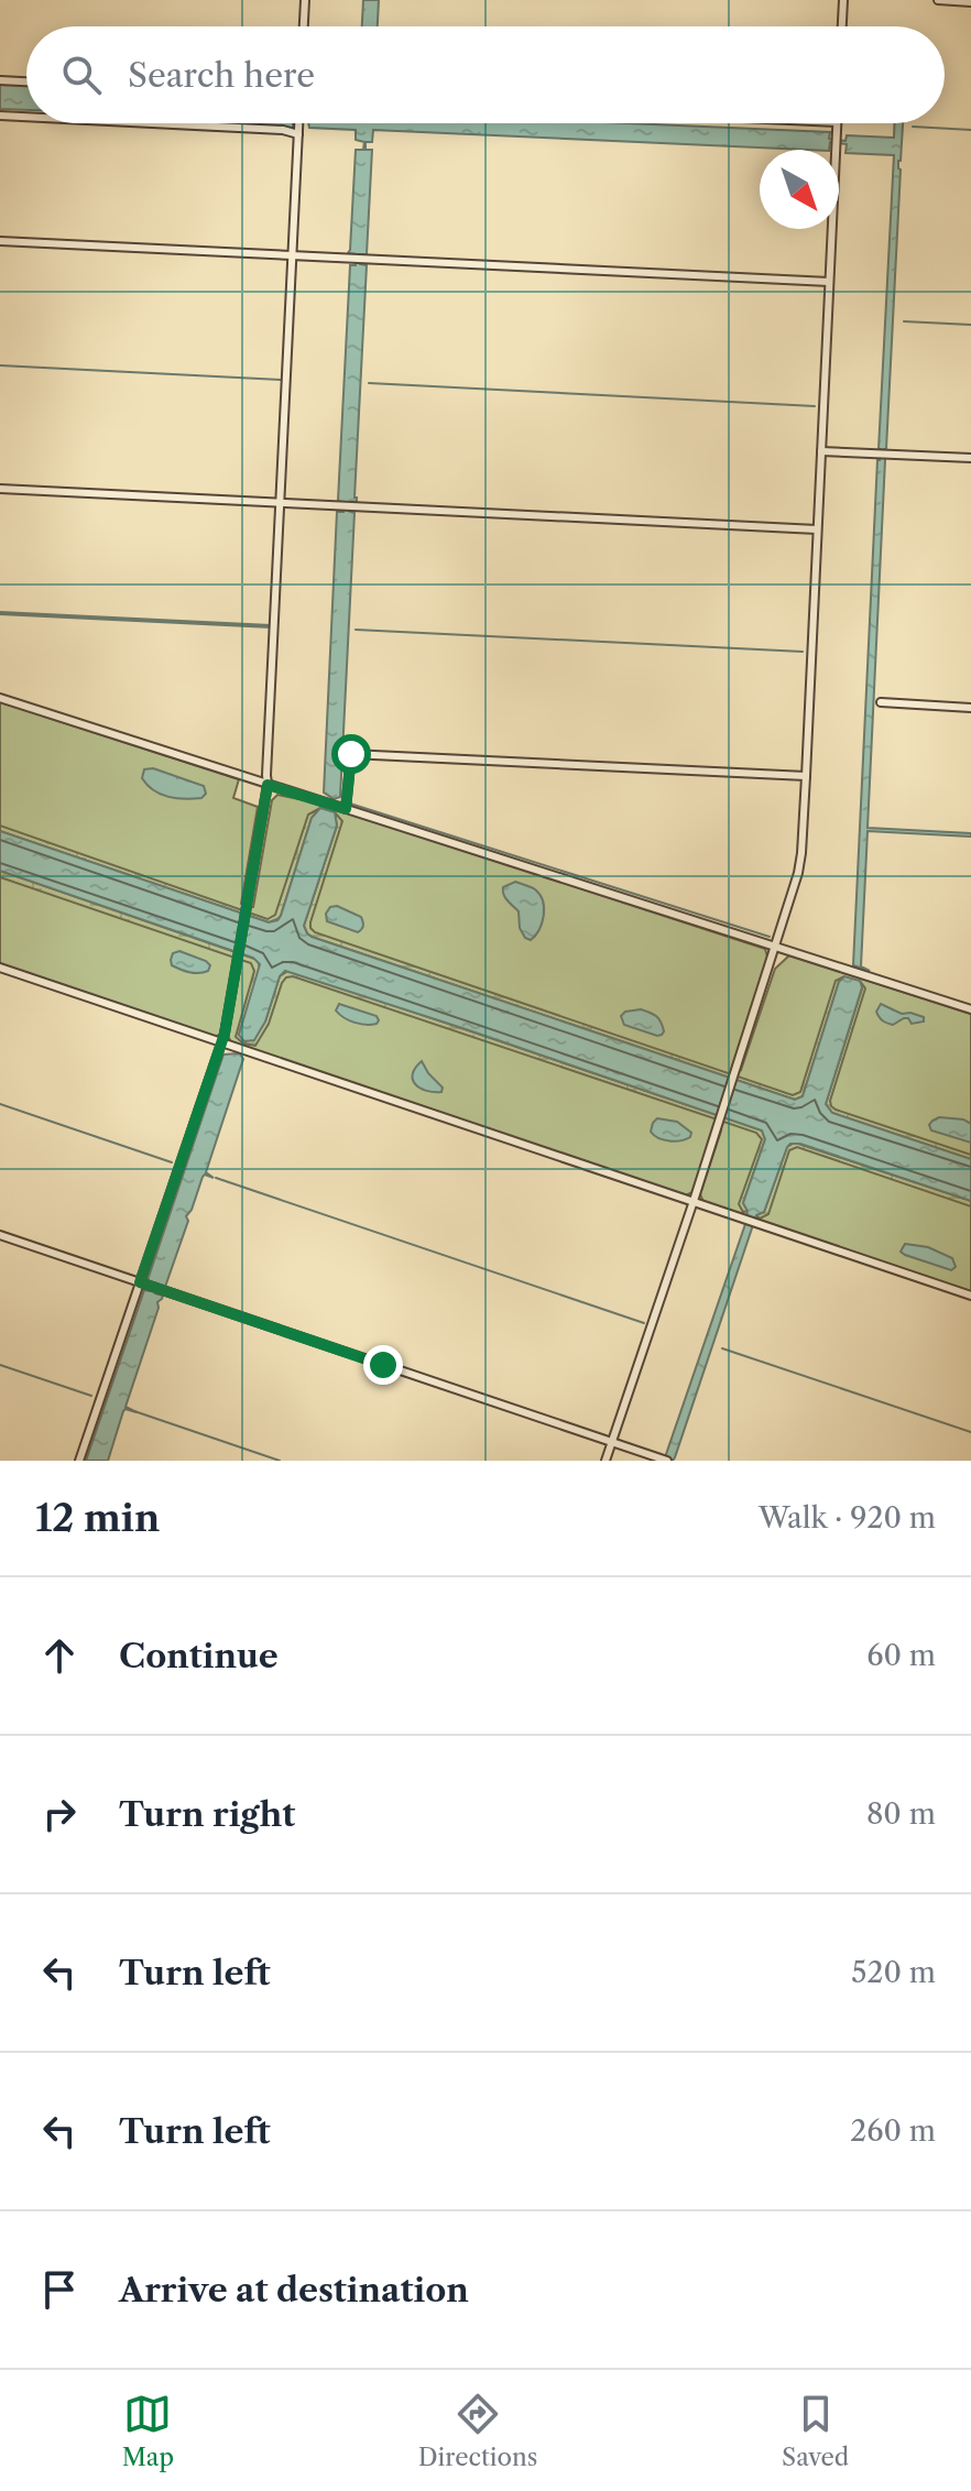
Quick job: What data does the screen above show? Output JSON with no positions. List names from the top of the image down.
{
  "north": "bottom right",
  "page": {
    "search": "Search here",
    "heading": ["12 min", "Walk · 920 m"],
    "list": [
      ["Continue", "60 m"],
      ["Turn right", "80 m"],
      ["Turn left", "520 m"],
      ["Turn left", "260 m"],
      "Arrive at destination"
    ],
    "nav": ["Map", "Directions", "Saved"]
  }
}
